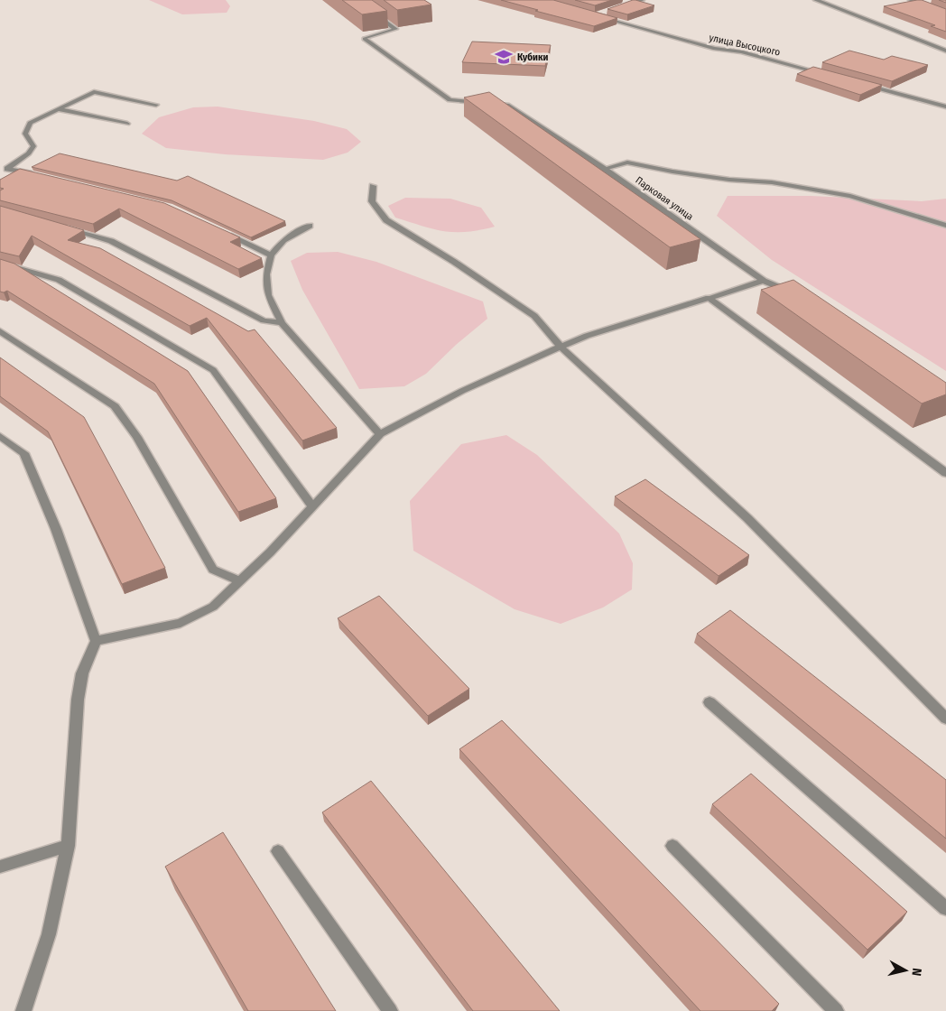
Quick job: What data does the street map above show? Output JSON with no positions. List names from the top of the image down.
{
  "streets": {
    "street": ["улица Высоцкого", "Парковая улица"]
  },
  "places": {
    "school or university": ["Кубики"]
  },
  "north": "right"
}
